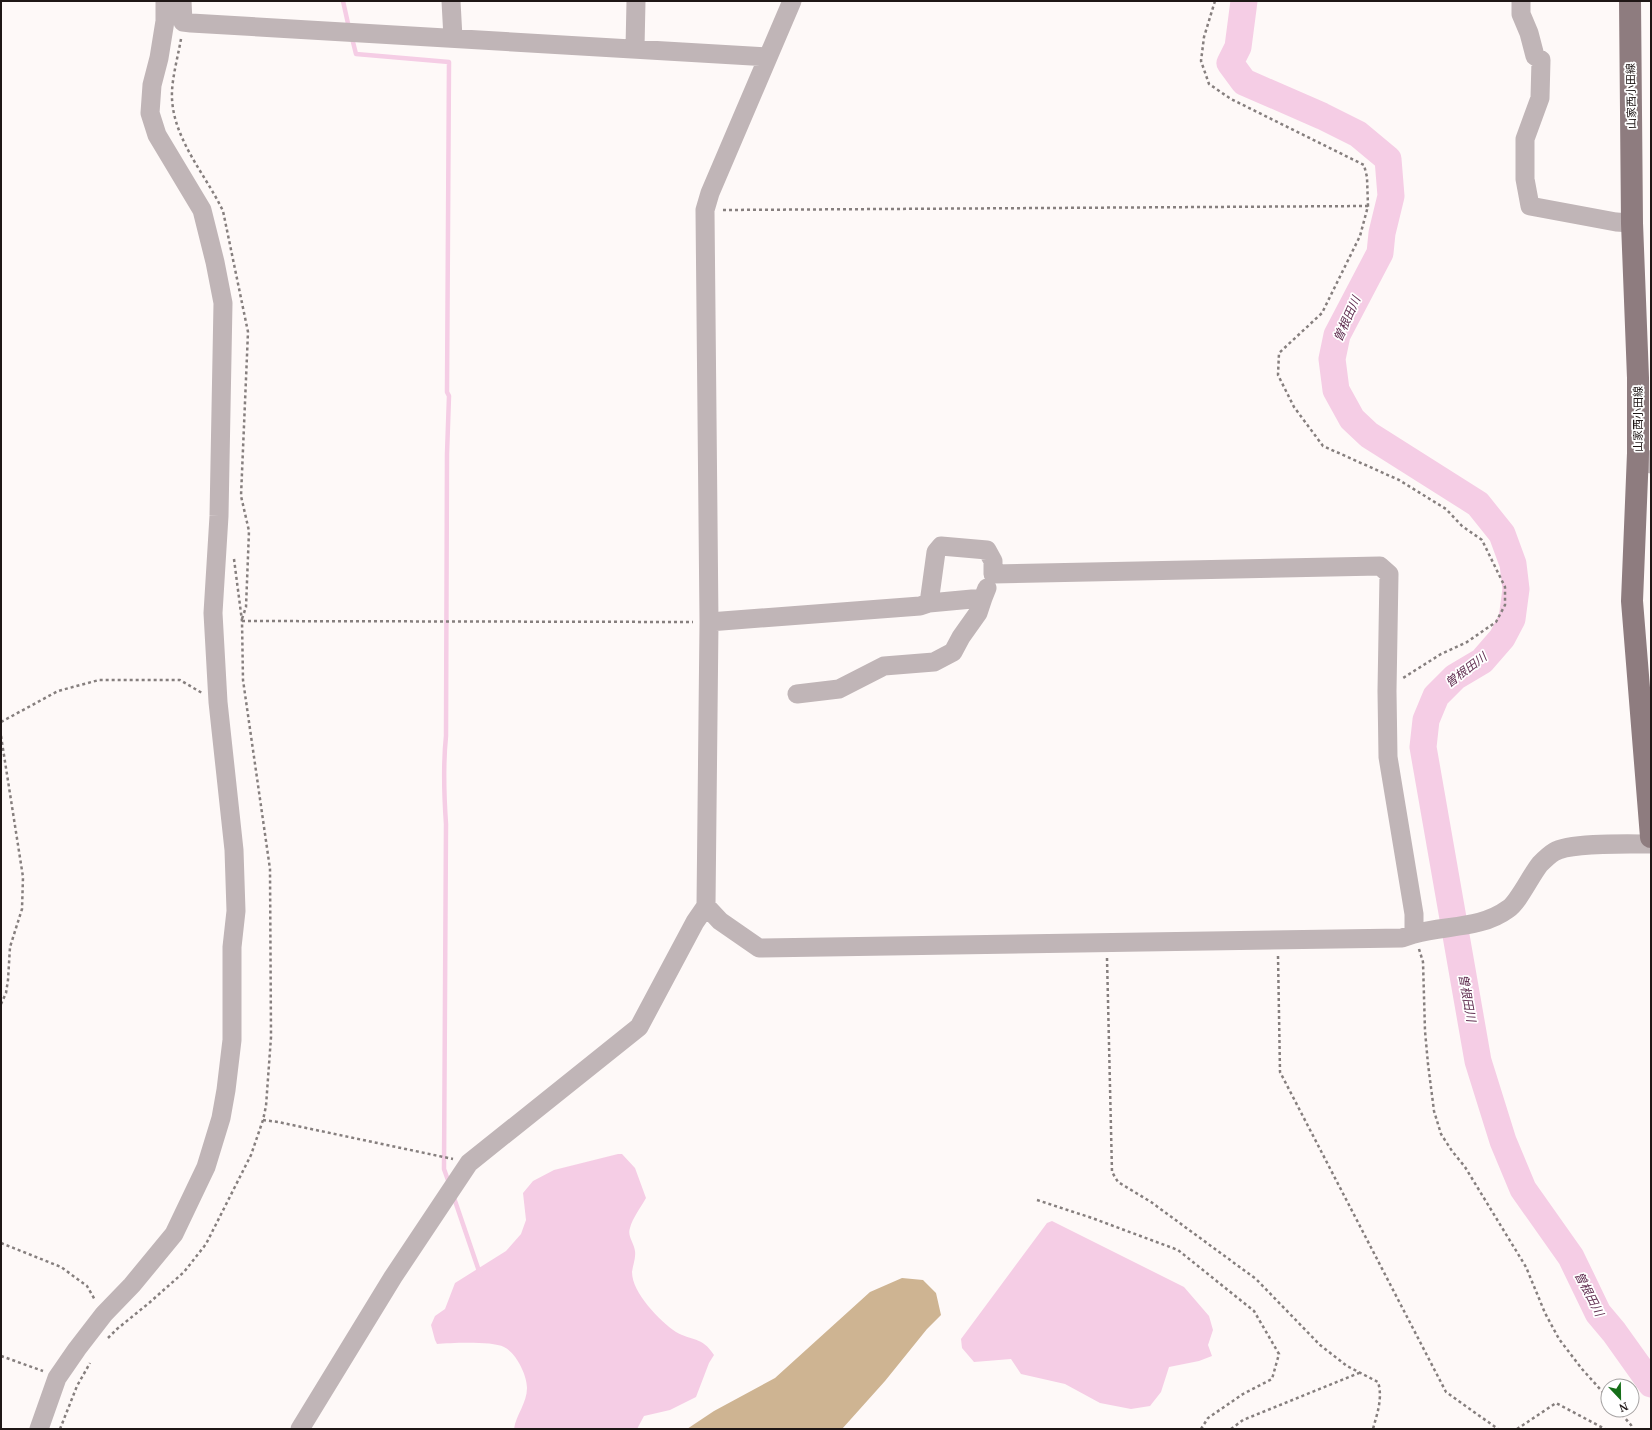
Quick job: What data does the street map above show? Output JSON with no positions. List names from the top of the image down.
{
  "streets": {
    "main road": ["山家西小田線"]
  },
  "water": ["曽根田川"],
  "north": "bottom"
}
